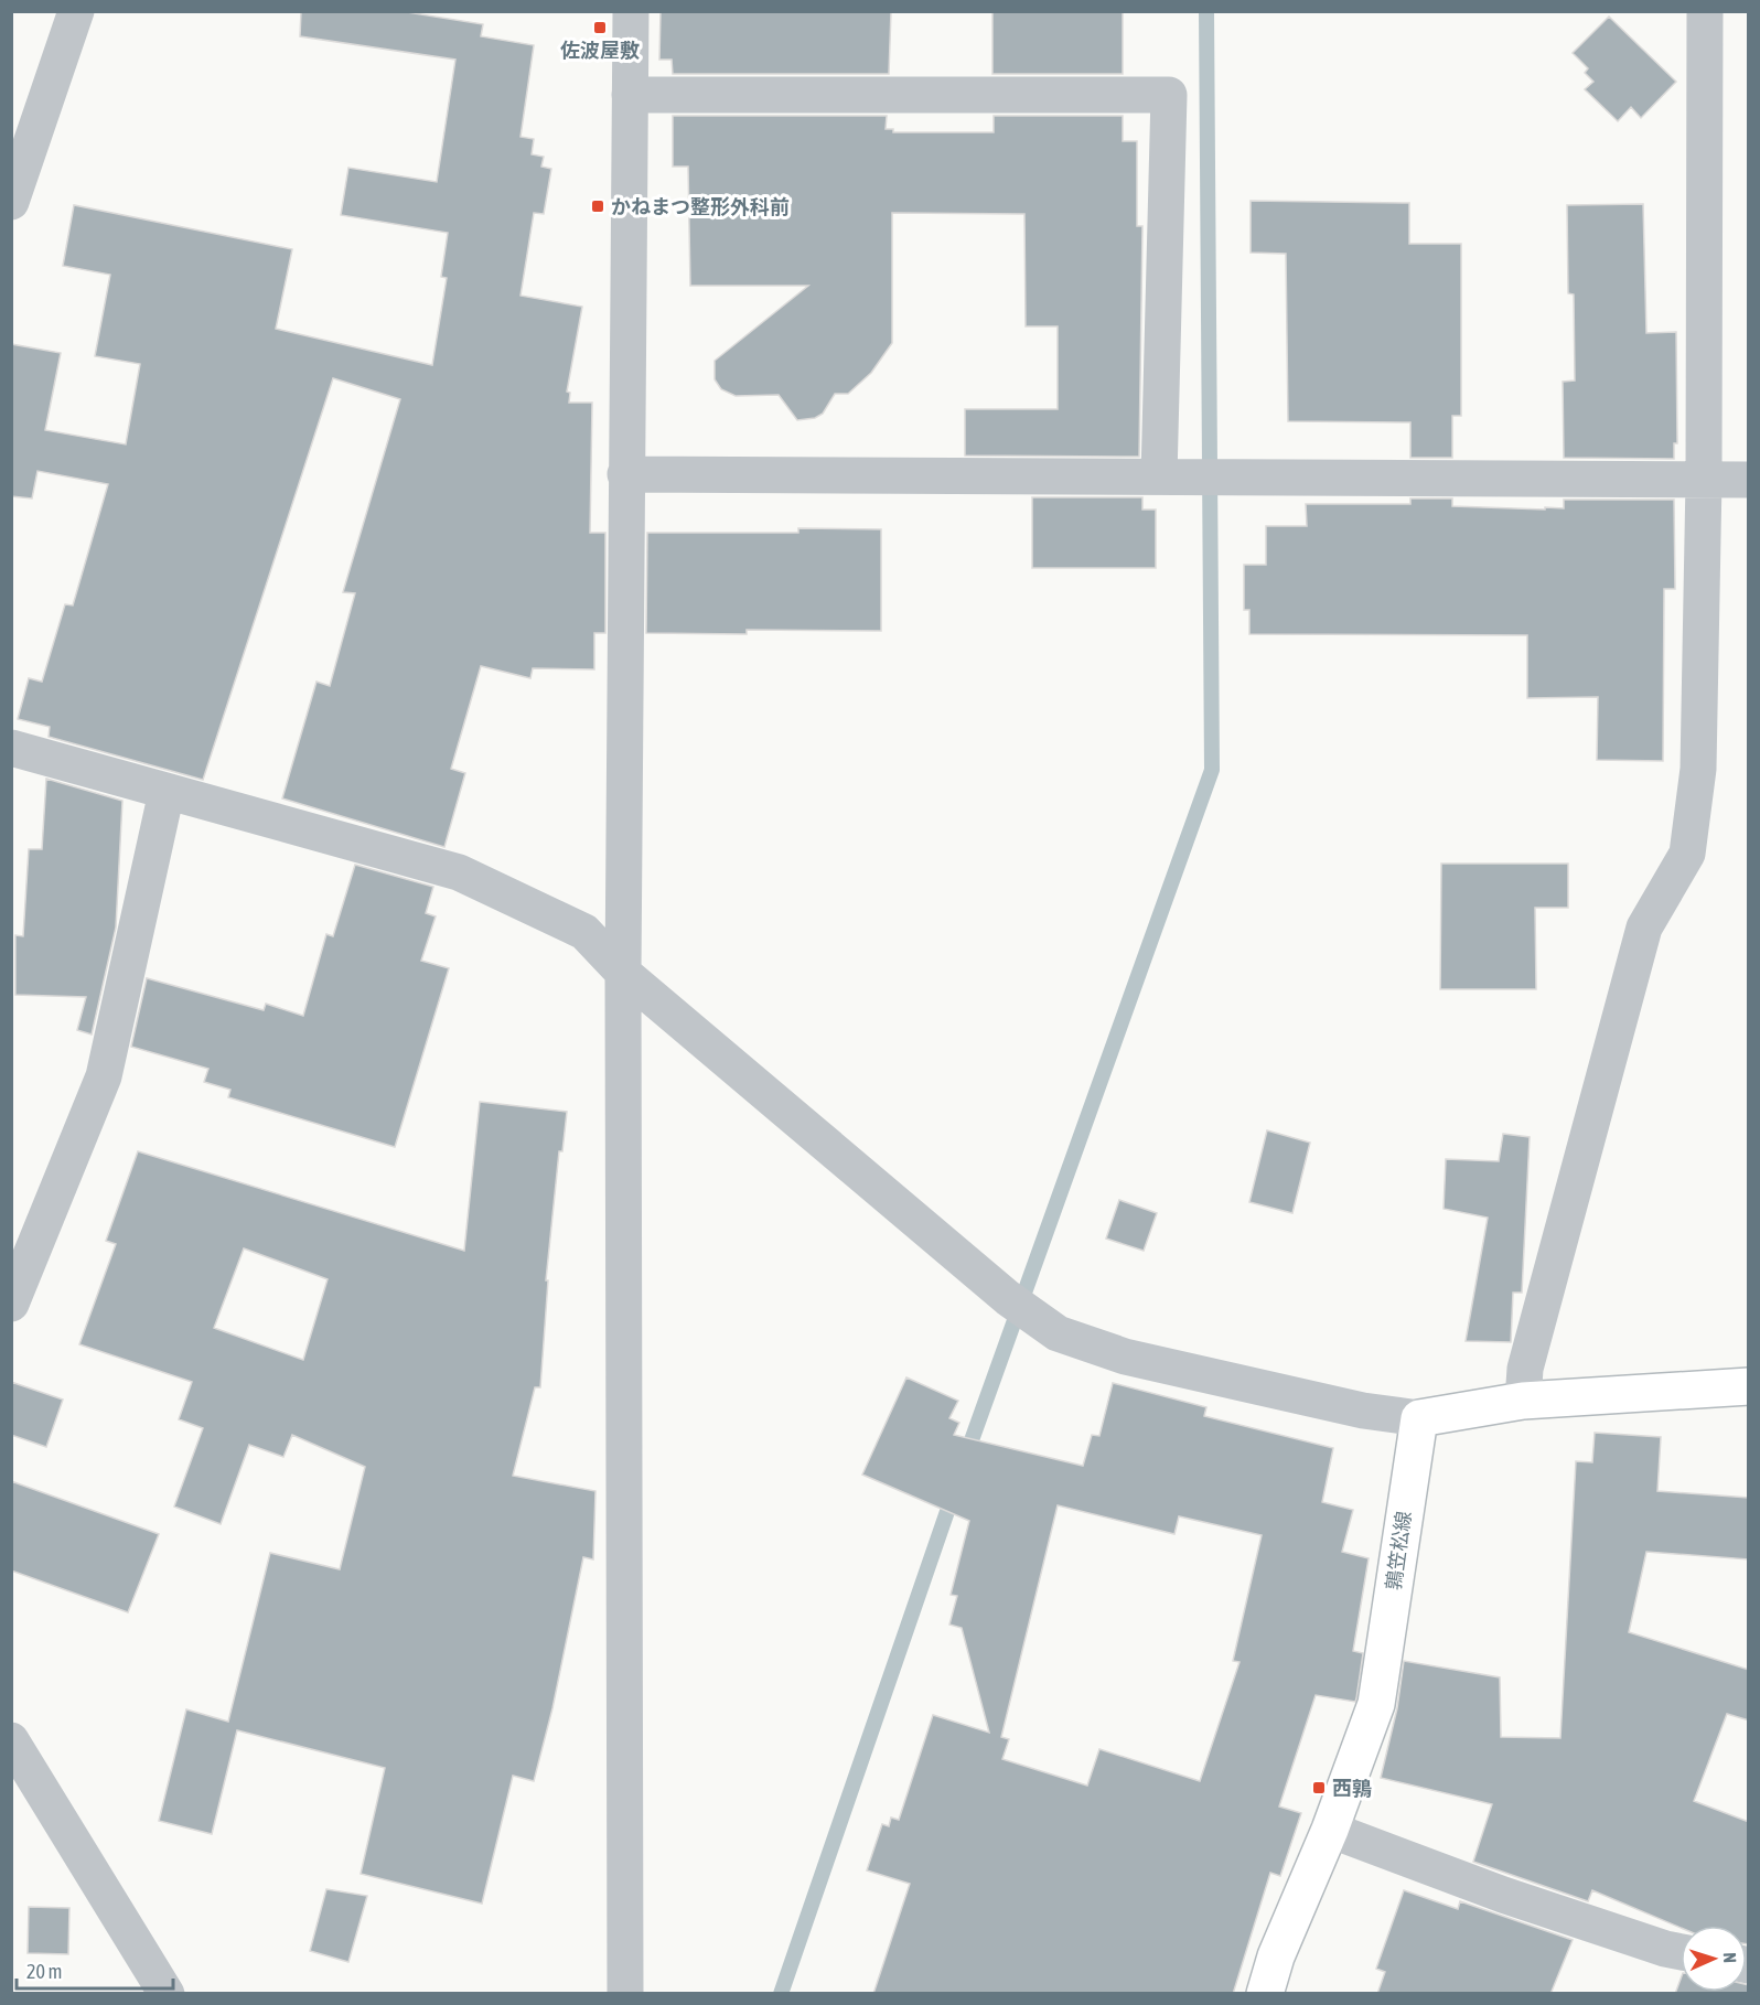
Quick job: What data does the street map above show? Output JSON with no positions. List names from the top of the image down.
{
  "streets": {
    "main road": ["鶉笠松線"]
  },
  "places": {
    "transit": ["佐波屋敷", "かねまつ整形外科前", "西鶉"]
  },
  "scale_bar": "20 m",
  "north": "right"
}
